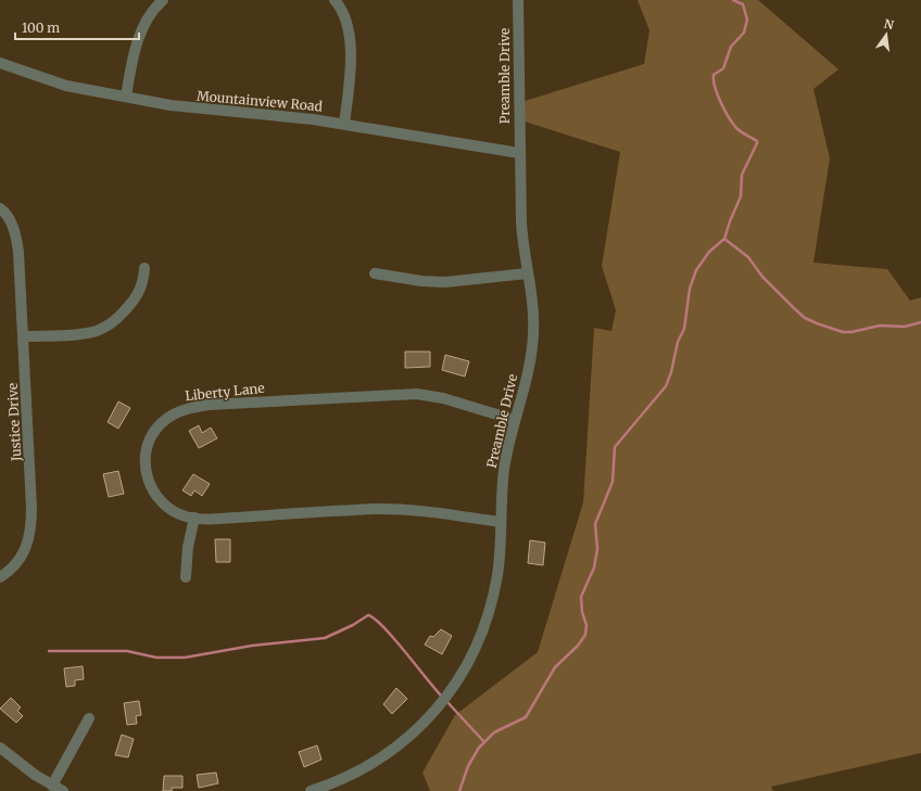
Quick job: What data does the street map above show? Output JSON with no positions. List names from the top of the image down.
{
  "streets": {
    "street": [
      "Preamble Drive",
      "Mountainview Road",
      "Liberty Lane",
      "Justice Drive"
    ]
  },
  "crossings": [
    ["Preamble Drive", "Mountainview Road"],
    ["Preamble Drive", "Liberty Lane"]
  ],
  "scale_bar": "100 m",
  "north": "top"
}
